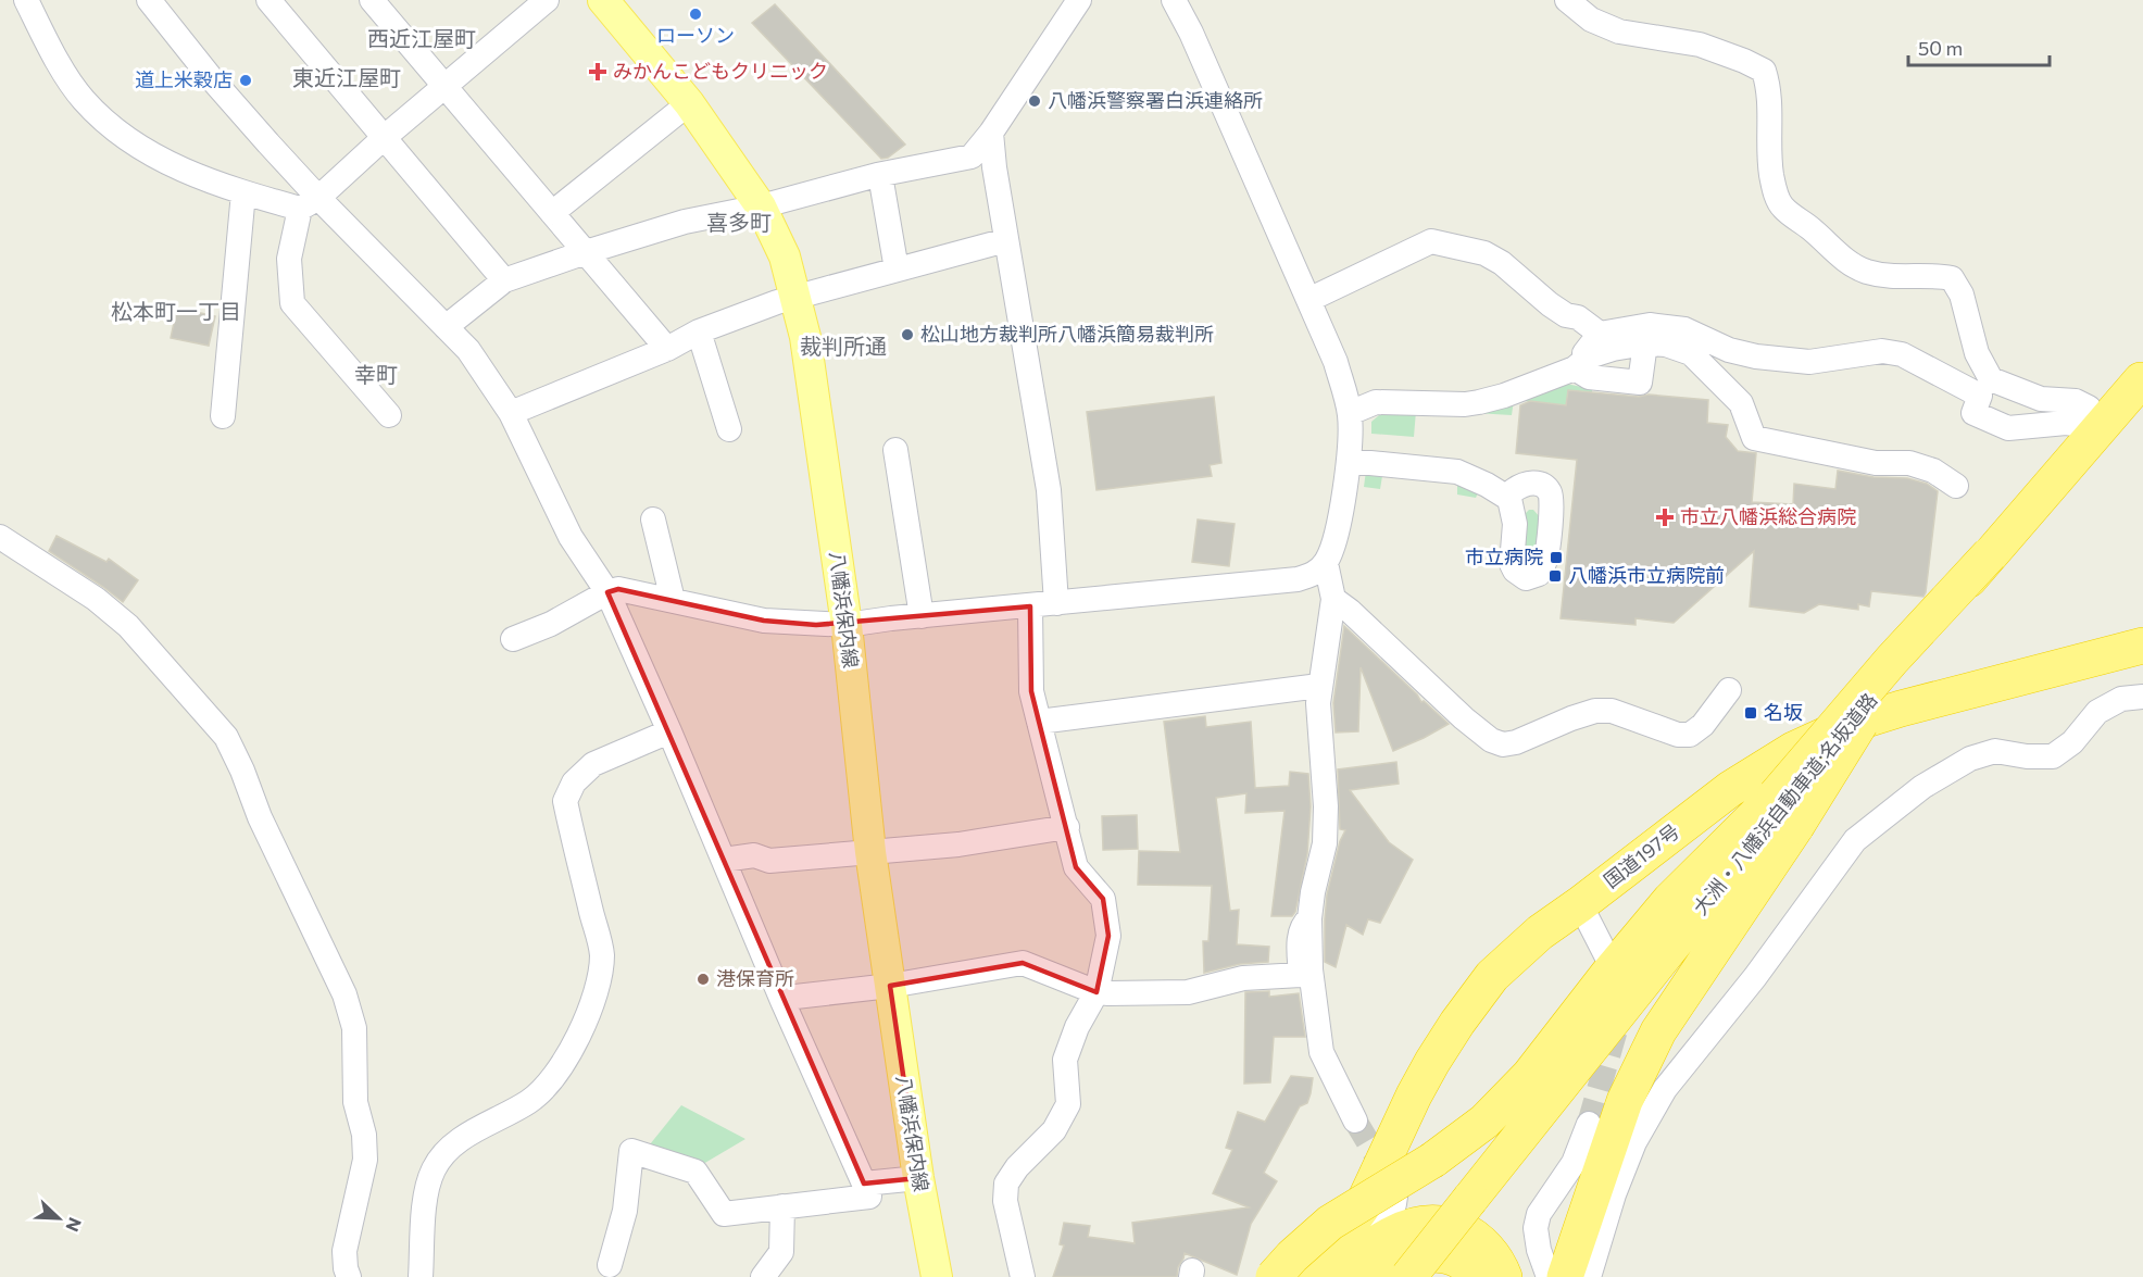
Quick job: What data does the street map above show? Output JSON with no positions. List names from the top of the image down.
{
  "streets": {
    "highway": ["大洲・八幡浜自動車道;名坂道路", "国道197号"],
    "main road": ["八幡浜保内線"]
  },
  "districts": [
    "西近江屋町",
    "東近江屋町",
    "喜多町",
    "松本町一丁目",
    "裁判所通",
    "幸町"
  ],
  "places": {
    "other": [
      "ローソン",
      "道上米穀店",
      "八幡浜警察署白浜連絡所",
      "松山地方裁判所八幡浜簡易裁判所",
      "港保育所"
    ],
    "health": ["みかんこどもクリニック", "市立八幡浜総合病院"],
    "transit": ["市立病院", "八幡浜市立病院前", "名坂"]
  },
  "scale_bar": "50 m",
  "north": "bottom right"
}
